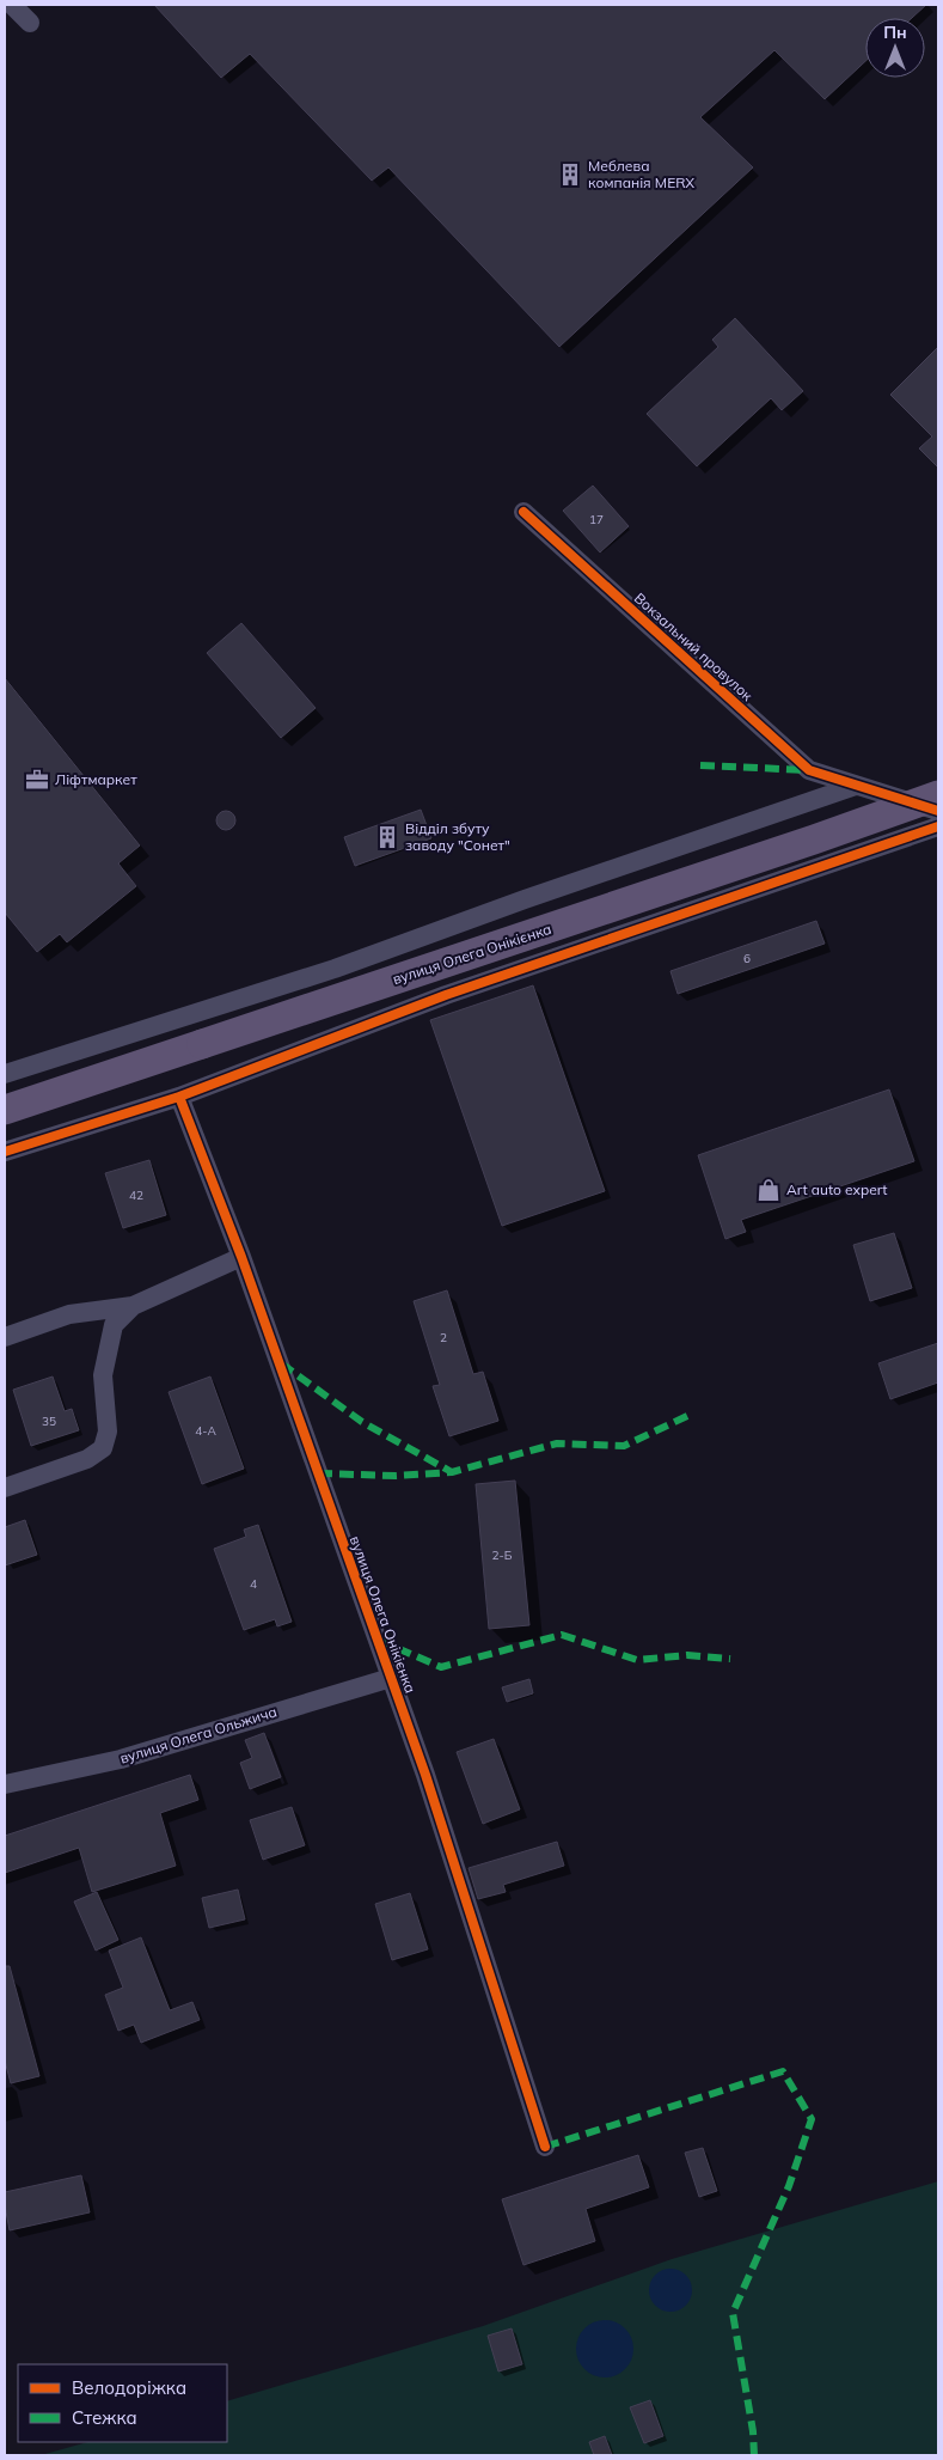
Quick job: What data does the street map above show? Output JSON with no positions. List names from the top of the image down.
{
  "streets": {
    "main road": ["вулиця Олега Онікієнка"],
    "street": ["Вокзальний провулок", "вулиця Олега Ольжича"]
  },
  "crossings": [
    ["вулиця Олега Онікієнка", "вулиця Олега Ольжича"]
  ],
  "places": {
    "building": ["Меблева компанія MERX", "Відділ збуту заводу \"Сонет\""],
    "office": ["Ліфтмаркет"],
    "shop": ["Art auto expert"]
  },
  "house_numbers": [
    "17",
    "6",
    "42",
    "2",
    "35",
    "4-А",
    "2-Б",
    "4"
  ],
  "legend": ["Велодоріжка", "Стежка"],
  "north": "top"
}
